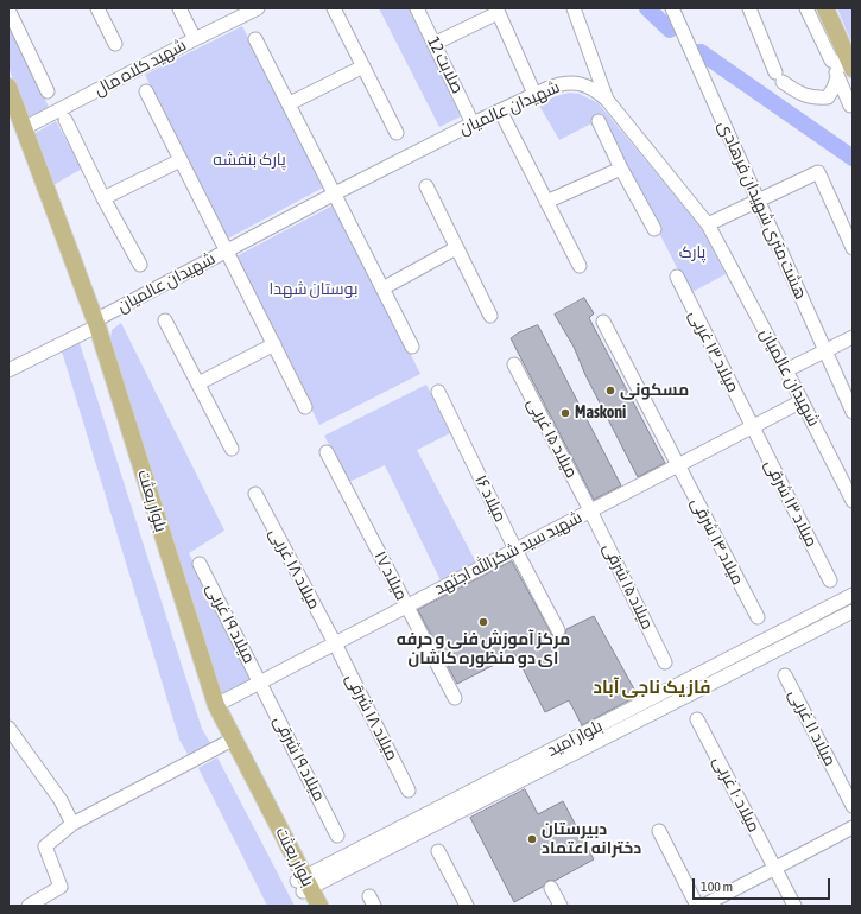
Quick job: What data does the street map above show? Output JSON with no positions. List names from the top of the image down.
{
  "streets": {
    "main road": ["بلوار بعثت"],
    "street": [
      "صلابت 12",
      "شهید کلاه مال",
      "شهیدان عالمیان",
      "هشت متری شهیدان فرهادی",
      "میلاد ۱۳ غربی",
      "میلاد ۱۵ غربی",
      "میلاد ۱۶",
      "میلاد ۱۳ شرقی",
      "میلاد ۱۴ شرقی",
      "شهید سید شکرالله اجتهد",
      "میلاد ۱۸ غربی",
      "میلاد ۱۷",
      "میلاد ۱۵ شرقی",
      "میلاد ۱۹ غربی",
      "میلاد ۱۸ شرقی",
      "میلاد ۱۱ غربی",
      "بلوار امید",
      "میلاد ۱۹ شرقی",
      "میلاد ۱۰ غربی"
    ]
  },
  "crossings": [
    ["صلابت 12", "شهیدان عالمیان"],
    ["شهید کلاه مال", "بلوار بعثت"],
    ["شهیدان عالمیان", "بلوار بعثت"],
    ["شهیدان عالمیان", "شهید سید شکرالله اجتهد"],
    ["میلاد ۱۳ غربی", "میلاد ۱۳ شرقی"],
    ["میلاد ۱۳ غربی", "شهید سید شکرالله اجتهد"],
    ["میلاد ۱۵ غربی", "شهید سید شکرالله اجتهد"],
    ["میلاد ۱۵ غربی", "میلاد ۱۵ شرقی"],
    ["میلاد ۱۶", "شهید سید شکرالله اجتهد"],
    ["بلوار بعثت", "شهید سید شکرالله اجتهد"],
    ["بلوار بعثت", "بلوار امید"],
    ["میلاد ۱۳ شرقی", "شهید سید شکرالله اجتهد"],
    ["میلاد ۱۴ شرقی", "شهید سید شکرالله اجتهد"],
    ["شهید سید شکرالله اجتهد", "میلاد ۱۸ غربی"],
    ["شهید سید شکرالله اجتهد", "میلاد ۱۷"],
    ["شهید سید شکرالله اجتهد", "میلاد ۱۵ شرقی"],
    ["شهید سید شکرالله اجتهد", "میلاد ۱۹ غربی"],
    ["شهید سید شکرالله اجتهد", "میلاد ۱۸ شرقی"],
    ["شهید سید شکرالله اجتهد", "میلاد ۱۹ شرقی"],
    ["میلاد ۱۸ غربی", "میلاد ۱۸ شرقی"],
    ["میلاد ۱۹ غربی", "میلاد ۱۹ شرقی"]
  ],
  "districts": ["فاز یک ناجی آباد"],
  "parks": ["پارک بنفشه", "پارک", "بوستان شهدا"],
  "places": [
    "مسکونی",
    "Maskoni",
    "مرکز آموزش فنی و حرفه ای دو منظوره کاشان",
    "دبیرستان دخترانه اعتماد"
  ],
  "scale_bar": "100 m"
}
